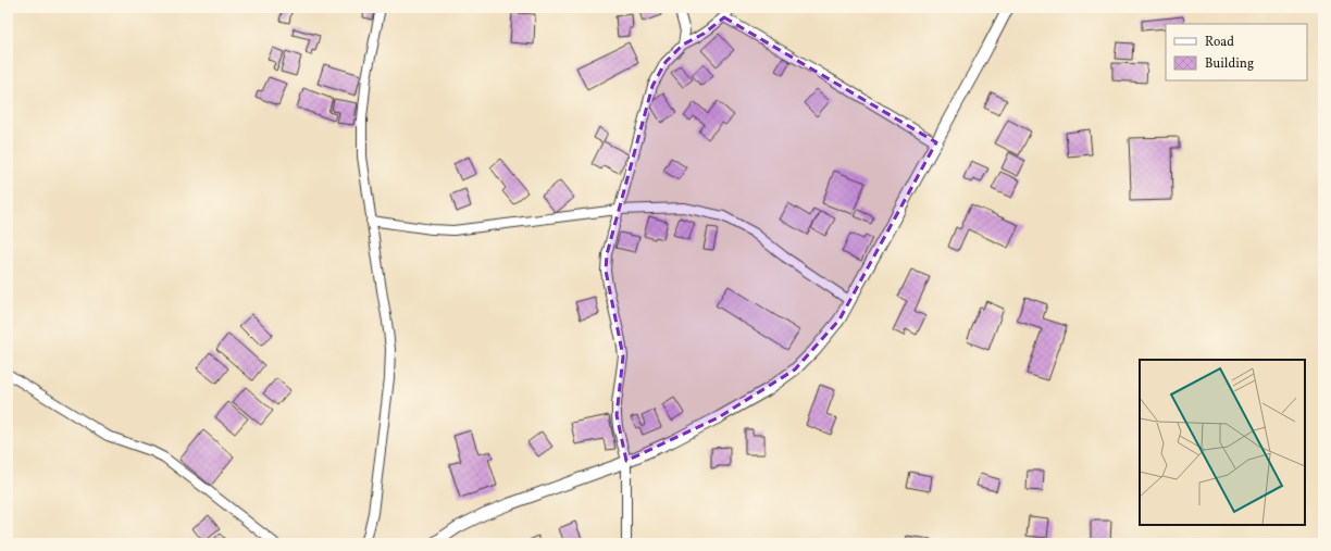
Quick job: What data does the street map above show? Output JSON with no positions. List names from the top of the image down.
{
  "legend": ["Road", "Building"]
}
